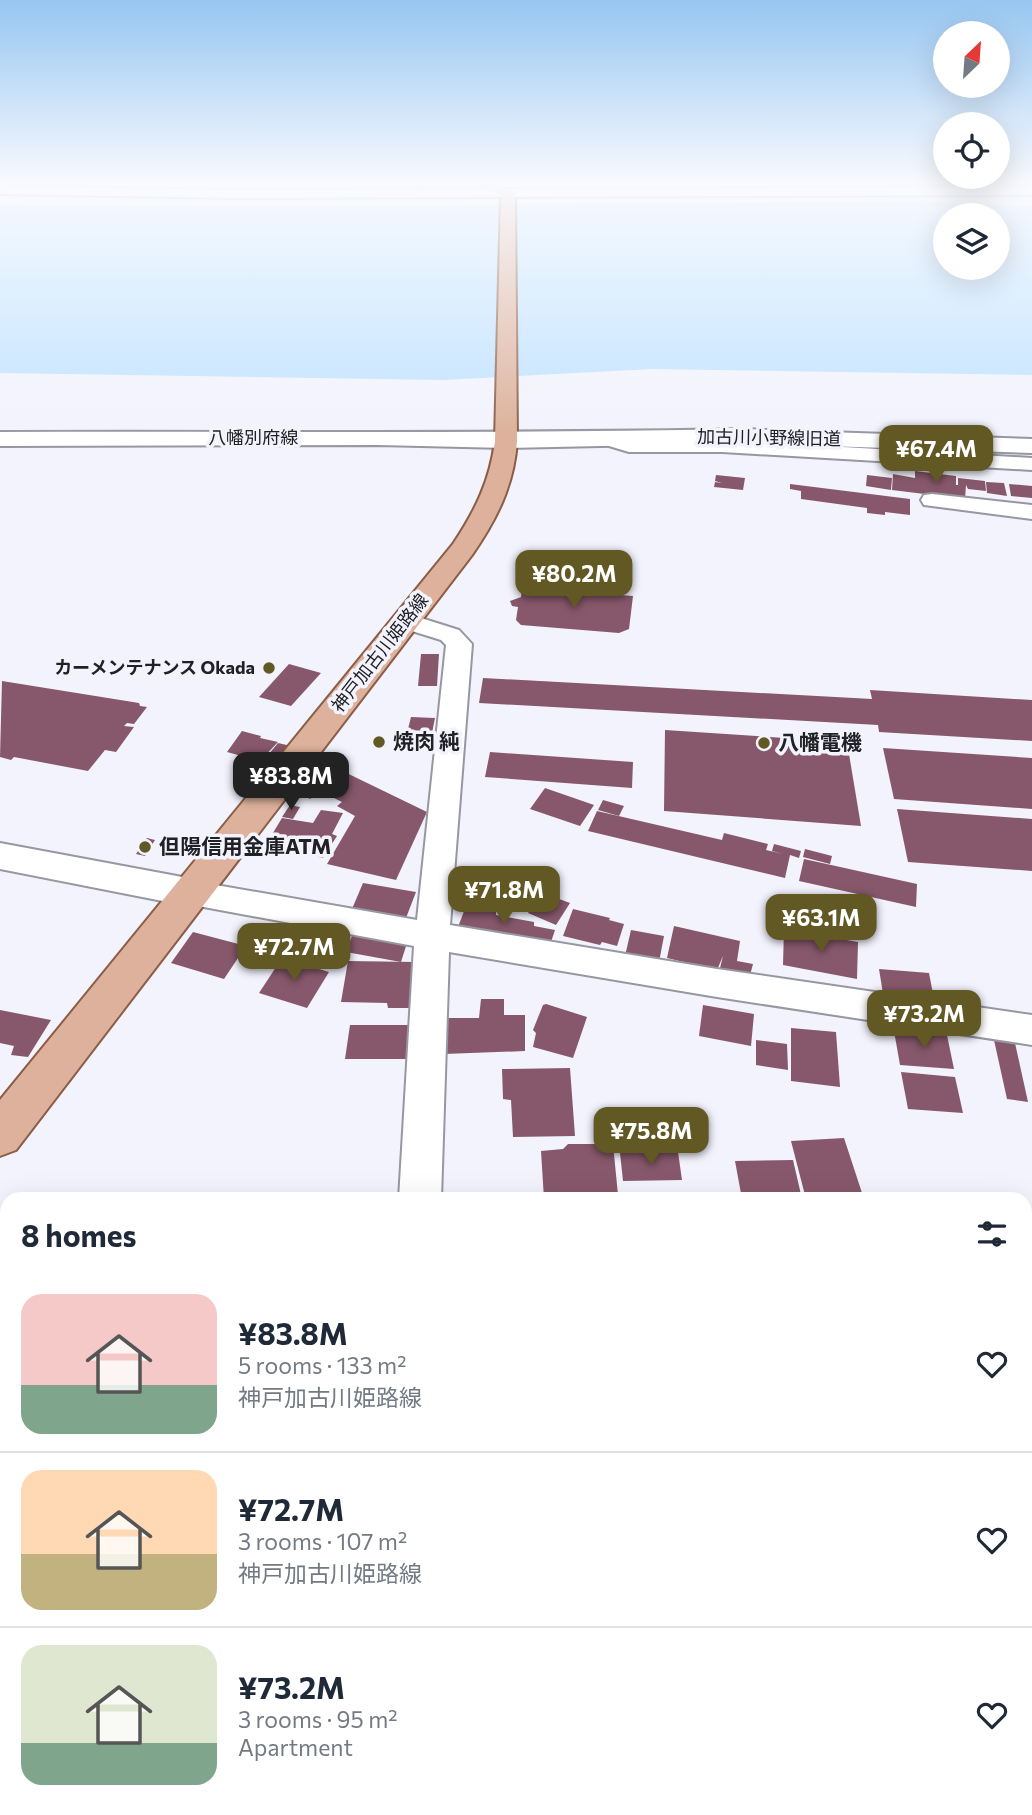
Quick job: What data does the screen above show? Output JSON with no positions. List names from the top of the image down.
{
  "streets": {
    "main road": ["神戸加古川姫路線"],
    "street": ["八幡別府線", "加古川小野線旧道"]
  },
  "crossings": [
    ["八幡別府線", "加古川小野線旧道"],
    ["八幡別府線", "神戸加古川姫路線"],
    ["加古川小野線旧道", "神戸加古川姫路線"]
  ],
  "places": [
    "カーメンテナンス Okada",
    "焼肉 純",
    "八幡電機",
    "但陽信用金庫ATM"
  ],
  "north": "top right",
  "page": {
    "price": [
      "¥67.4M",
      "¥80.2M",
      "¥83.8M",
      "¥71.8M",
      "¥63.1M",
      "¥72.7M",
      "¥73.2M",
      "¥75.8M"
    ],
    "heading": "8 homes",
    "list": [
      {
        "name": "¥83.8M",
        "note": "5 rooms · 133 m² · 神戸加古川姫路線"
      },
      {
        "name": "¥72.7M",
        "note": "3 rooms · 107 m² · 神戸加古川姫路線"
      },
      {
        "name": "¥73.2M",
        "note": "3 rooms · 95 m² · Apartment"
      }
    ]
  }
}
